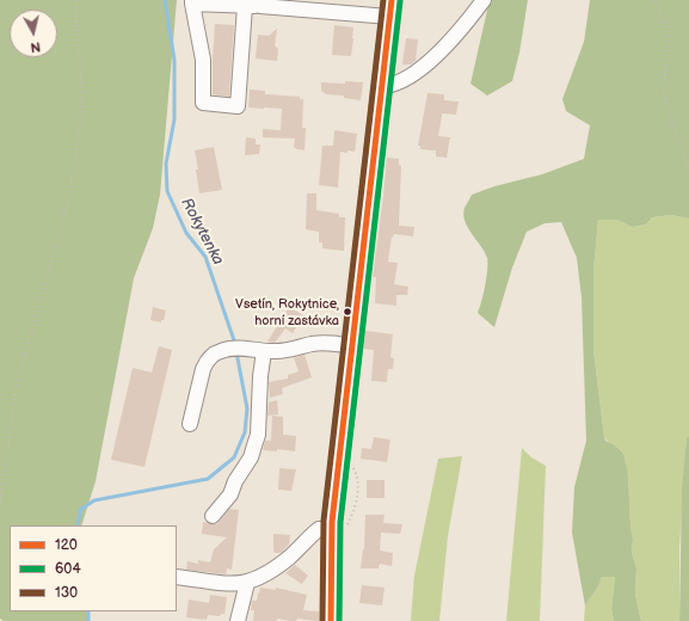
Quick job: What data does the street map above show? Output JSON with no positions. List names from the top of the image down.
{
  "water": ["Rokytenka"],
  "places": ["Vsetín, Rokytnice, horní zastávka"],
  "lines": ["transit line 120", "transit line 130", "transit line 604"],
  "legend": ["120", "604", "130"],
  "north": "bottom"
}
